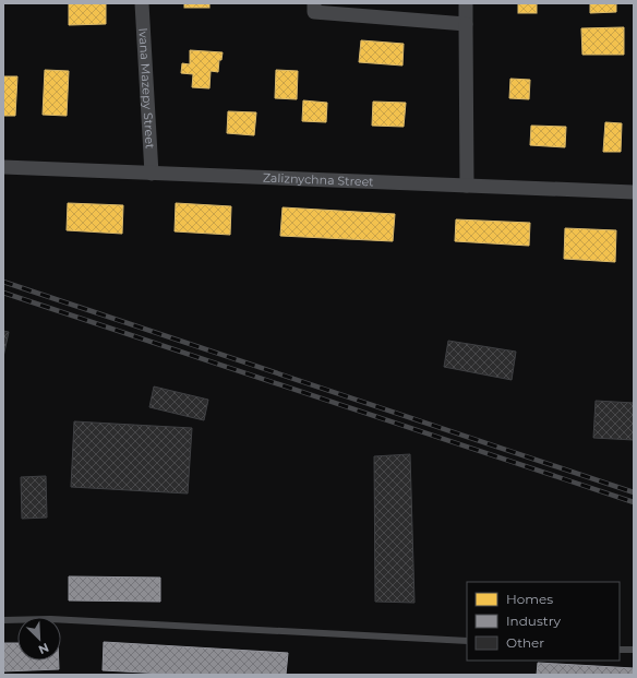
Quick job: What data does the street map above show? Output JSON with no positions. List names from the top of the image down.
{
  "streets": {
    "street": ["Ivana Mazepy Street", "Zaliznychna Street"]
  },
  "crossings": [
    ["Ivana Mazepy Street", "Zaliznychna Street"]
  ],
  "legend": ["Homes", "Industry", "Other"],
  "north": "bottom right"
}
